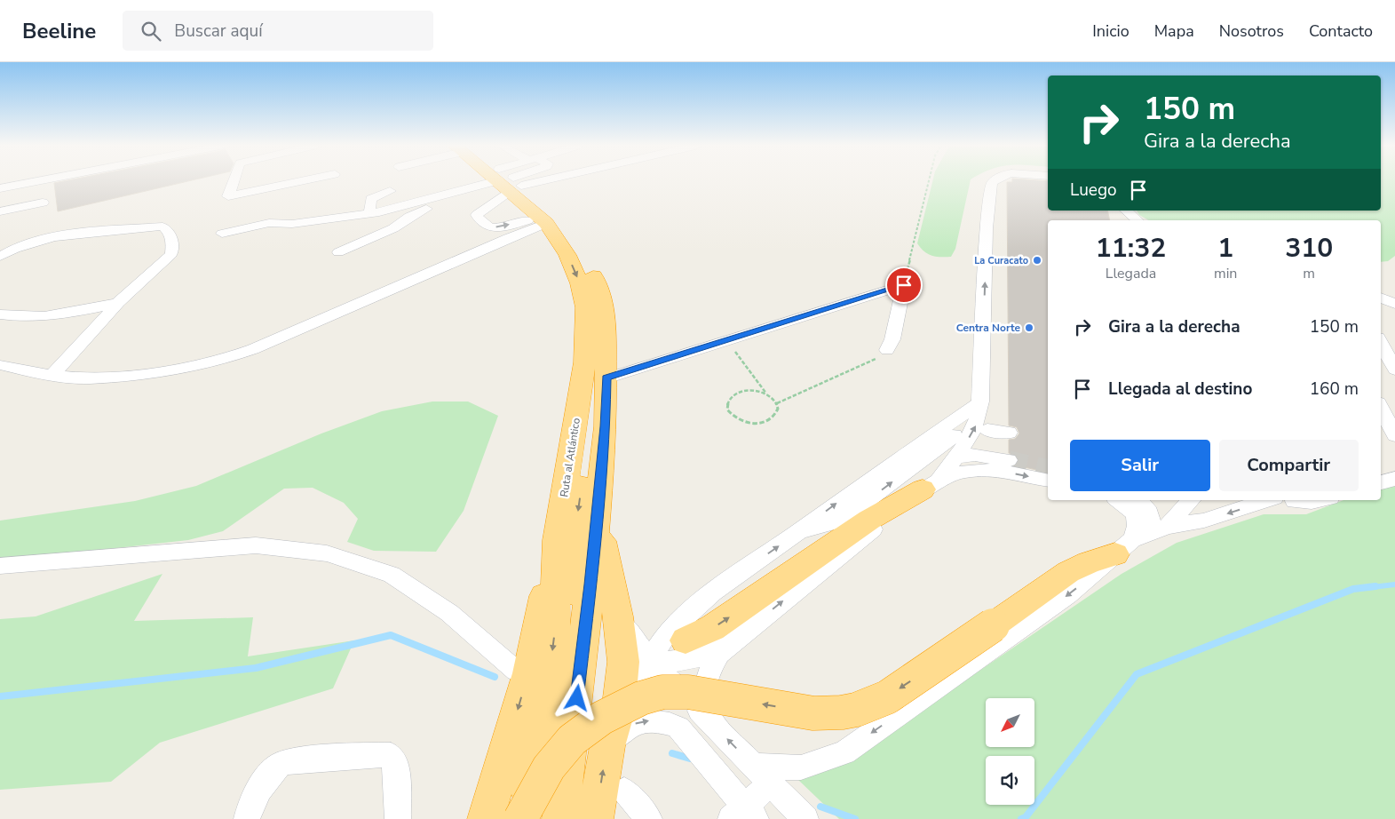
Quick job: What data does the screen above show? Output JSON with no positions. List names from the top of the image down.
{
  "streets": {
    "highway": ["Ruta al Atlántico"]
  },
  "places": ["La Curacato", "Centra Norte"],
  "north": "bottom left",
  "page": {
    "header": "Beeline",
    "search": "Buscar aquí",
    "nav": [
      "Inicio",
      "Mapa",
      "Nosotros",
      "Contacto"
    ],
    "turn": ["150 m", "Gira a la derecha"],
    "then": "Luego",
    "eta": [
      "11:32",
      "Llegada",
      "1",
      "min",
      "310",
      "m"
    ],
    "list": [
      {
        "name": "Gira a la derecha",
        "value": "150 m"
      },
      {
        "name": "Llegada al destino",
        "value": "160 m"
      }
    ],
    "buttons": ["Salir", "Compartir"]
  }
}
